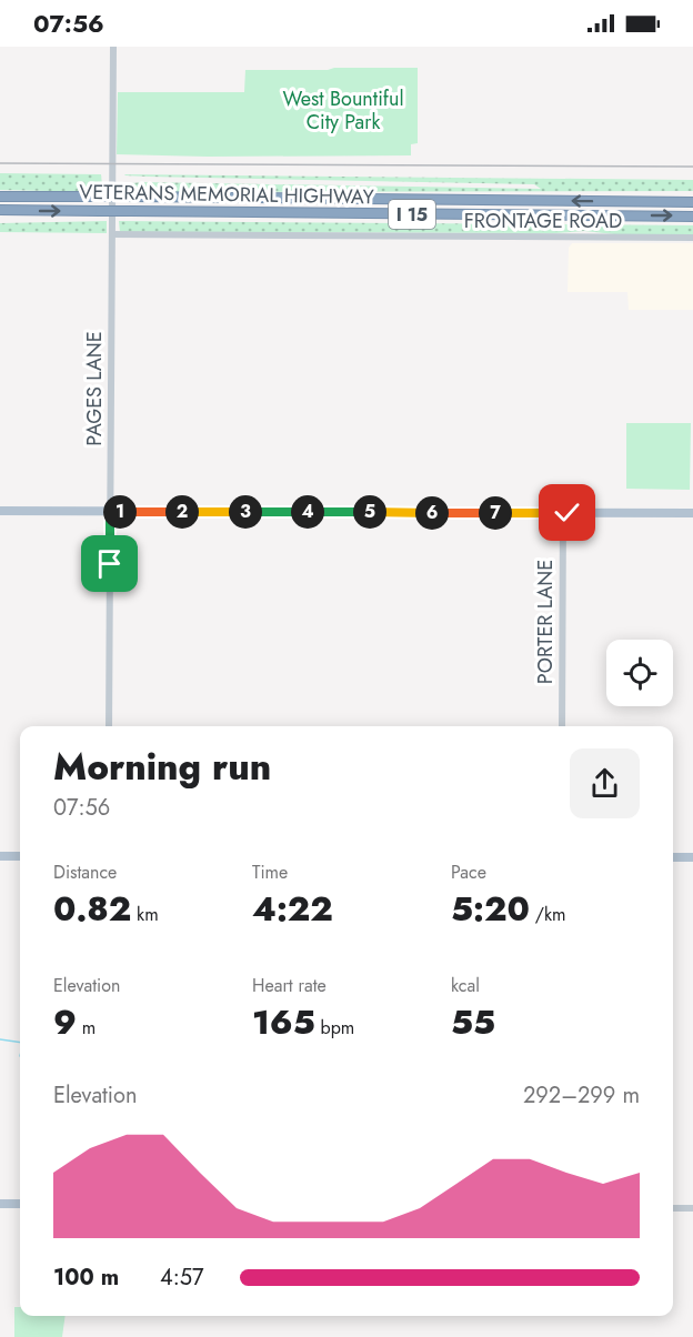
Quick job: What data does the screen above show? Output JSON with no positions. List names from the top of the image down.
{
  "streets": {
    "highway": ["VETERANS MEMORIAL HIGHWAY", "I 15"],
    "street": ["FRONTAGE ROAD", "PAGES LANE", "PORTER LANE"]
  },
  "crossings": [
    ["FRONTAGE ROAD", "PAGES LANE"]
  ],
  "parks": ["West Bountiful City Park"],
  "page": {
    "status": "07:56",
    "pins": [
      "1",
      "2",
      "3",
      "4",
      "5",
      "6",
      "7"
    ],
    "heading": ["Morning run", "07:56"],
    "stats": [
      ["Distance", "0.82 km"],
      ["Time", "4:22"],
      ["Pace", "5:20 /km"],
      ["Elevation", "9 m"],
      ["Heart rate", "165 bpm"],
      ["kcal", "55"]
    ],
    "chart": ["Elevation", "292–299 m"],
    "list": [
      {
        "name": "100 m",
        "note": "4:57"
      }
    ]
  }
}
